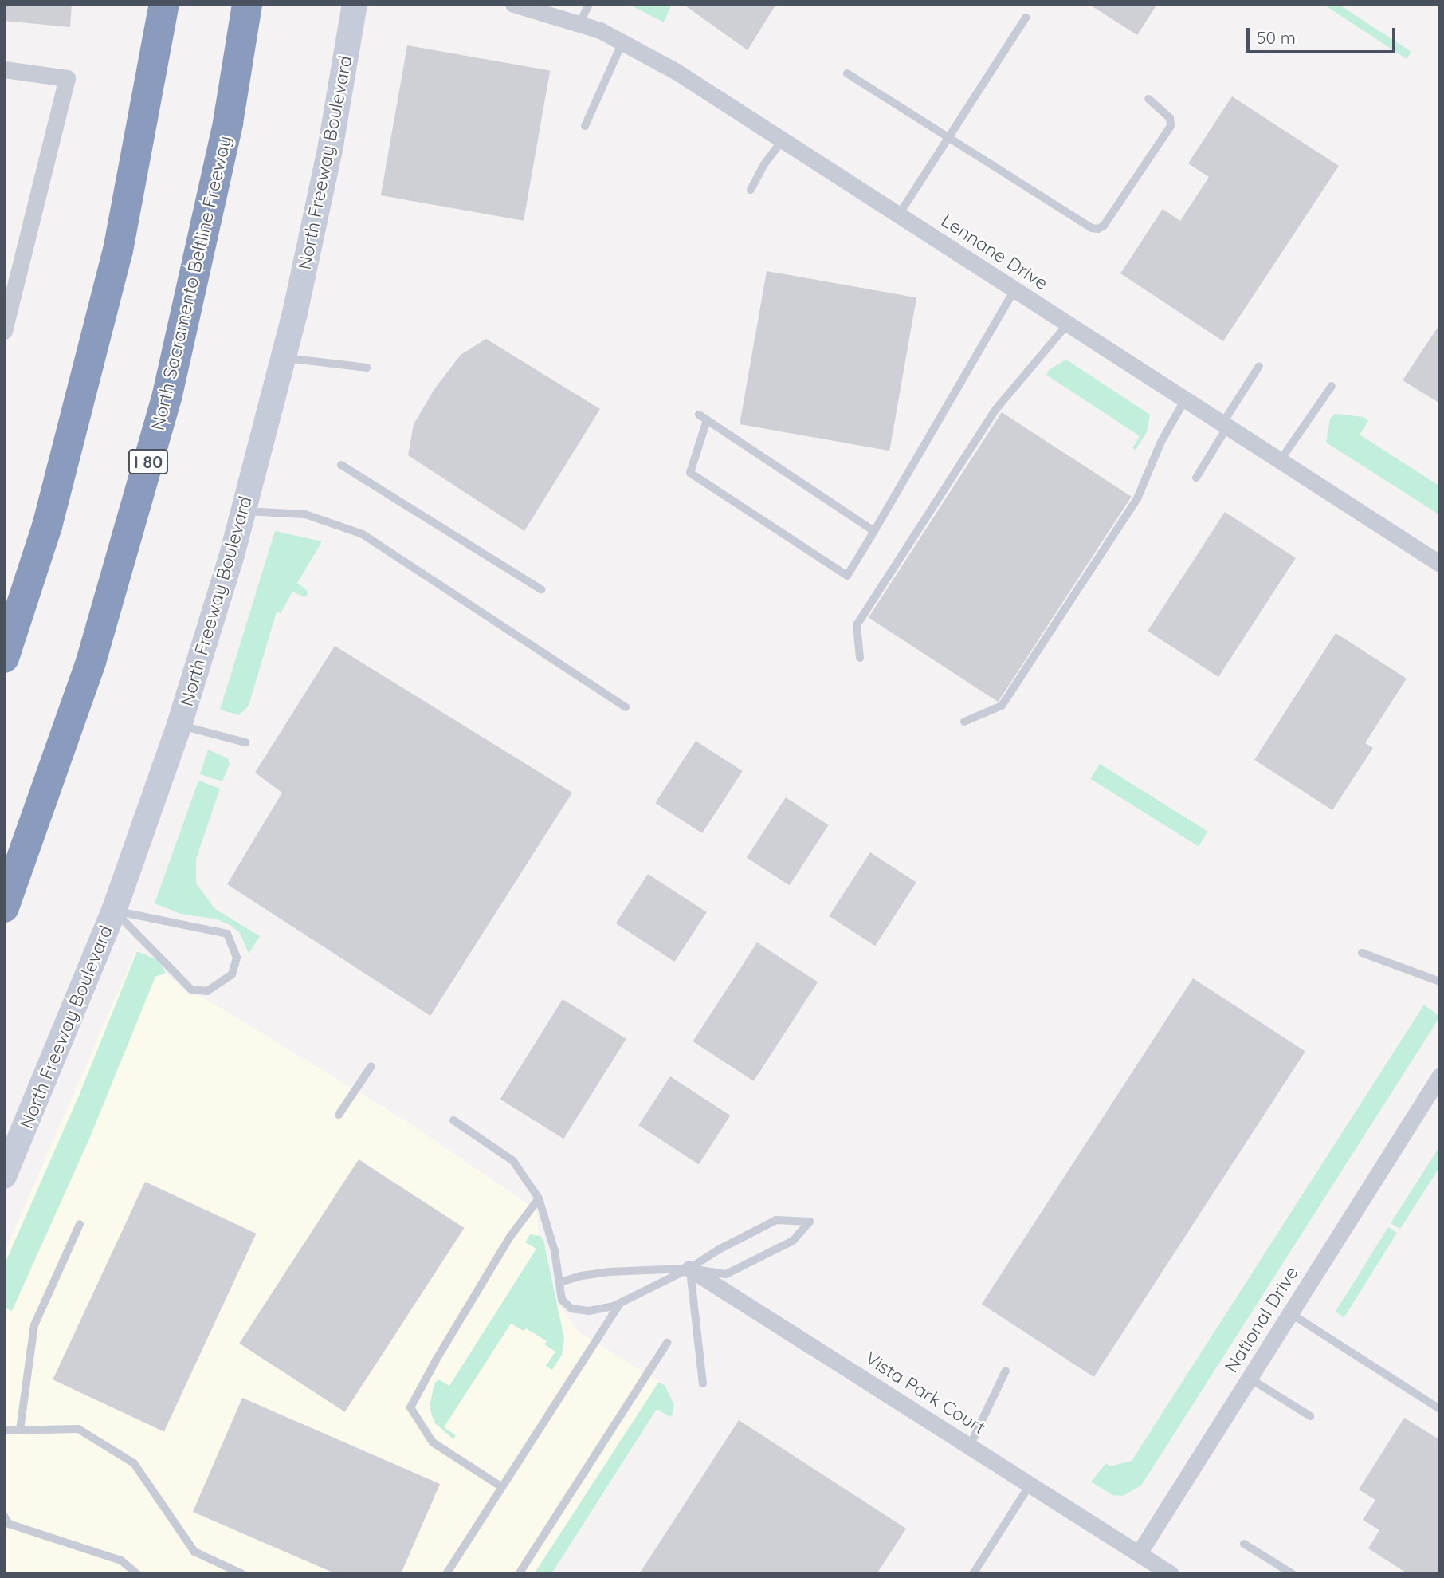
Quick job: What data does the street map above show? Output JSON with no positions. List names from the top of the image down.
{
  "streets": {
    "highway": ["North Sacramento Beltline Freeway", "I 80"],
    "street": [
      "North Freeway Boulevard",
      "Lennane Drive",
      "National Drive",
      "Vista Park Court"
    ]
  },
  "crossings": [
    ["National Drive", "Vista Park Court"]
  ],
  "scale_bar": "50 m"
}
